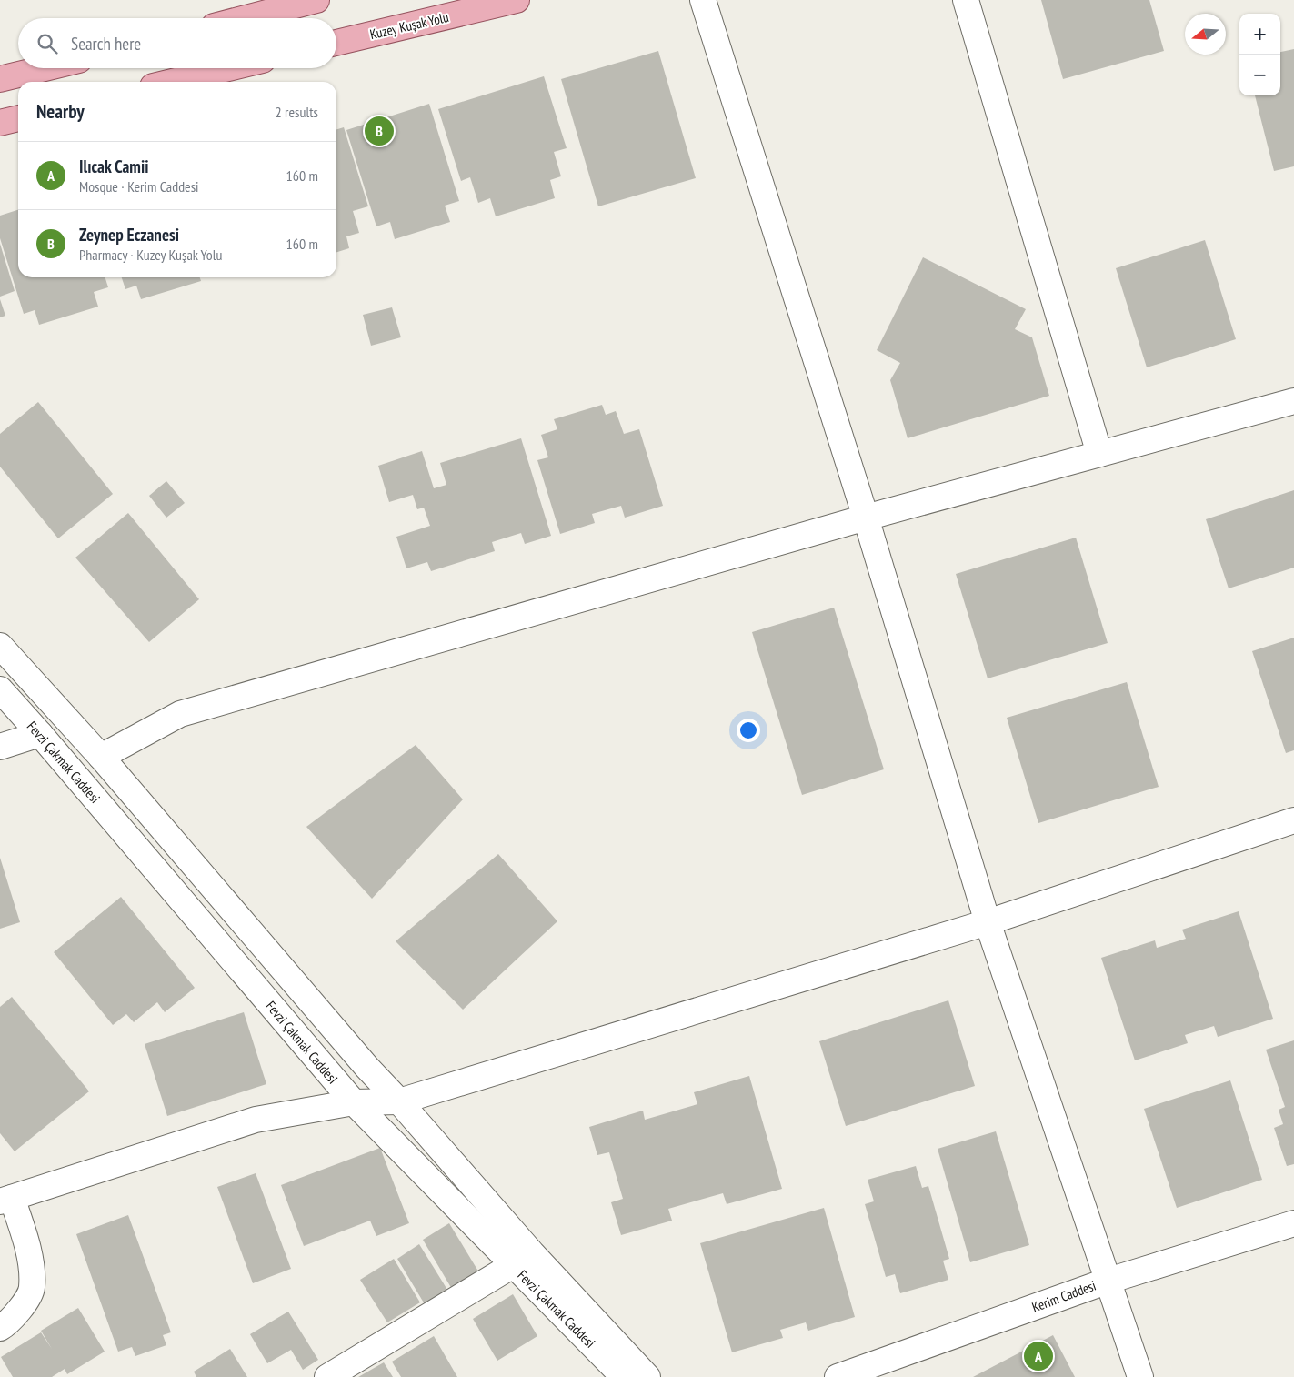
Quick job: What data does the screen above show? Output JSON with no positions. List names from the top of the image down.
{
  "streets": {
    "main road": ["Kuzey Kuşak Yolu"],
    "street": ["Fevzi Çakmak Caddesi", "Kerim Caddesi"]
  },
  "north": "left",
  "page": {
    "map_buttons": ["+", "−"],
    "search": "Search here",
    "heading": ["Nearby", "2 results"],
    "pins": ["B", "A"],
    "list": [
      {
        "mark": "A",
        "name": "Ilıcak Camii",
        "note": "Mosque · Kerim Caddesi",
        "value": "160 m"
      },
      {
        "mark": "B",
        "name": "Zeynep Eczanesi",
        "note": "Pharmacy · Kuzey Kuşak Yolu",
        "value": "160 m"
      }
    ]
  }
}
